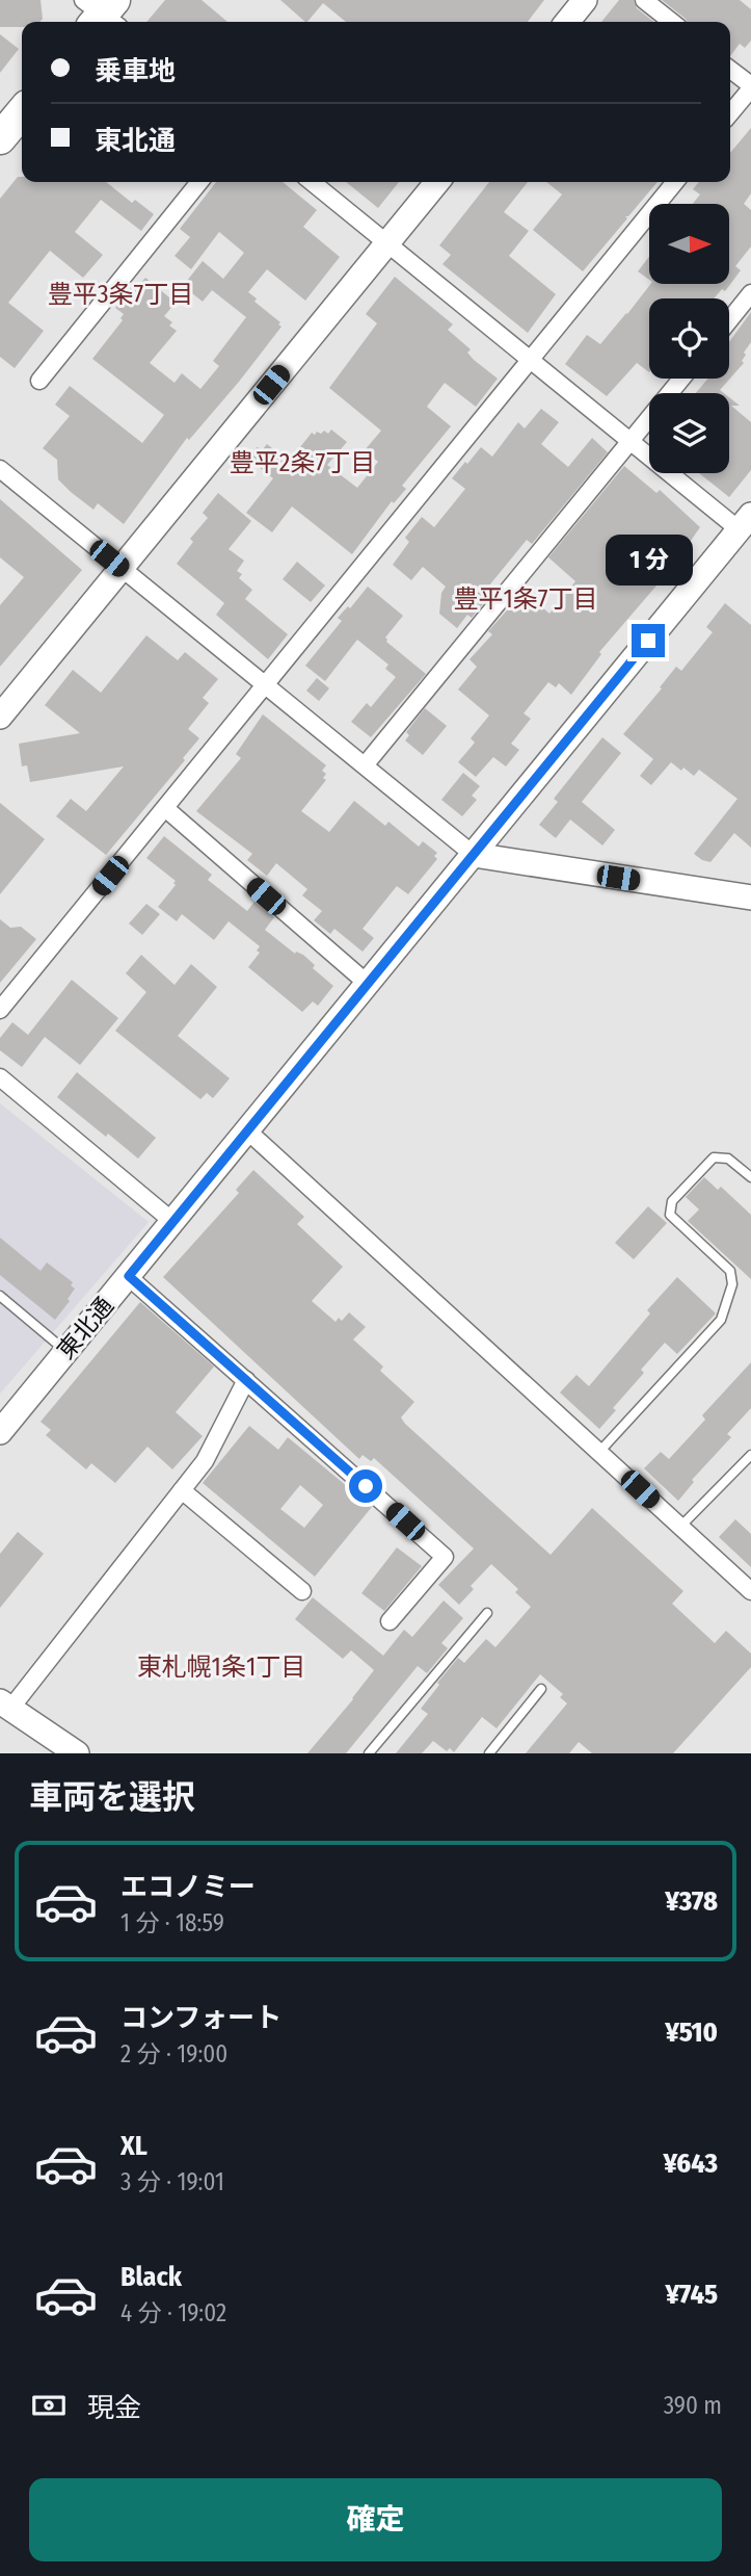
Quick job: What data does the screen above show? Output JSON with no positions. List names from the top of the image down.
{
  "streets": {
    "street": ["東北通"]
  },
  "districts": [
    "豊平3条7丁目",
    "豊平2条7丁目",
    "豊平1条7丁目",
    "東札幌1条1丁目"
  ],
  "north": "right",
  "page": {
    "banner": ["乗車地", "東北通"],
    "bubble": "1 分",
    "heading": "車両を選択",
    "list": [
      {
        "name": "エコノミー",
        "note": "1 分 · 18:59",
        "value": "¥378"
      },
      {
        "name": "コンフォート",
        "note": "2 分 · 19:00",
        "value": "¥510"
      },
      {
        "name": "XL",
        "note": "3 分 · 19:01",
        "value": "¥643"
      },
      {
        "name": "Black",
        "note": "4 分 · 19:02",
        "value": "¥745"
      }
    ],
    "pay": ["現金", "390 m"],
    "buttons": "確定"
  }
}
